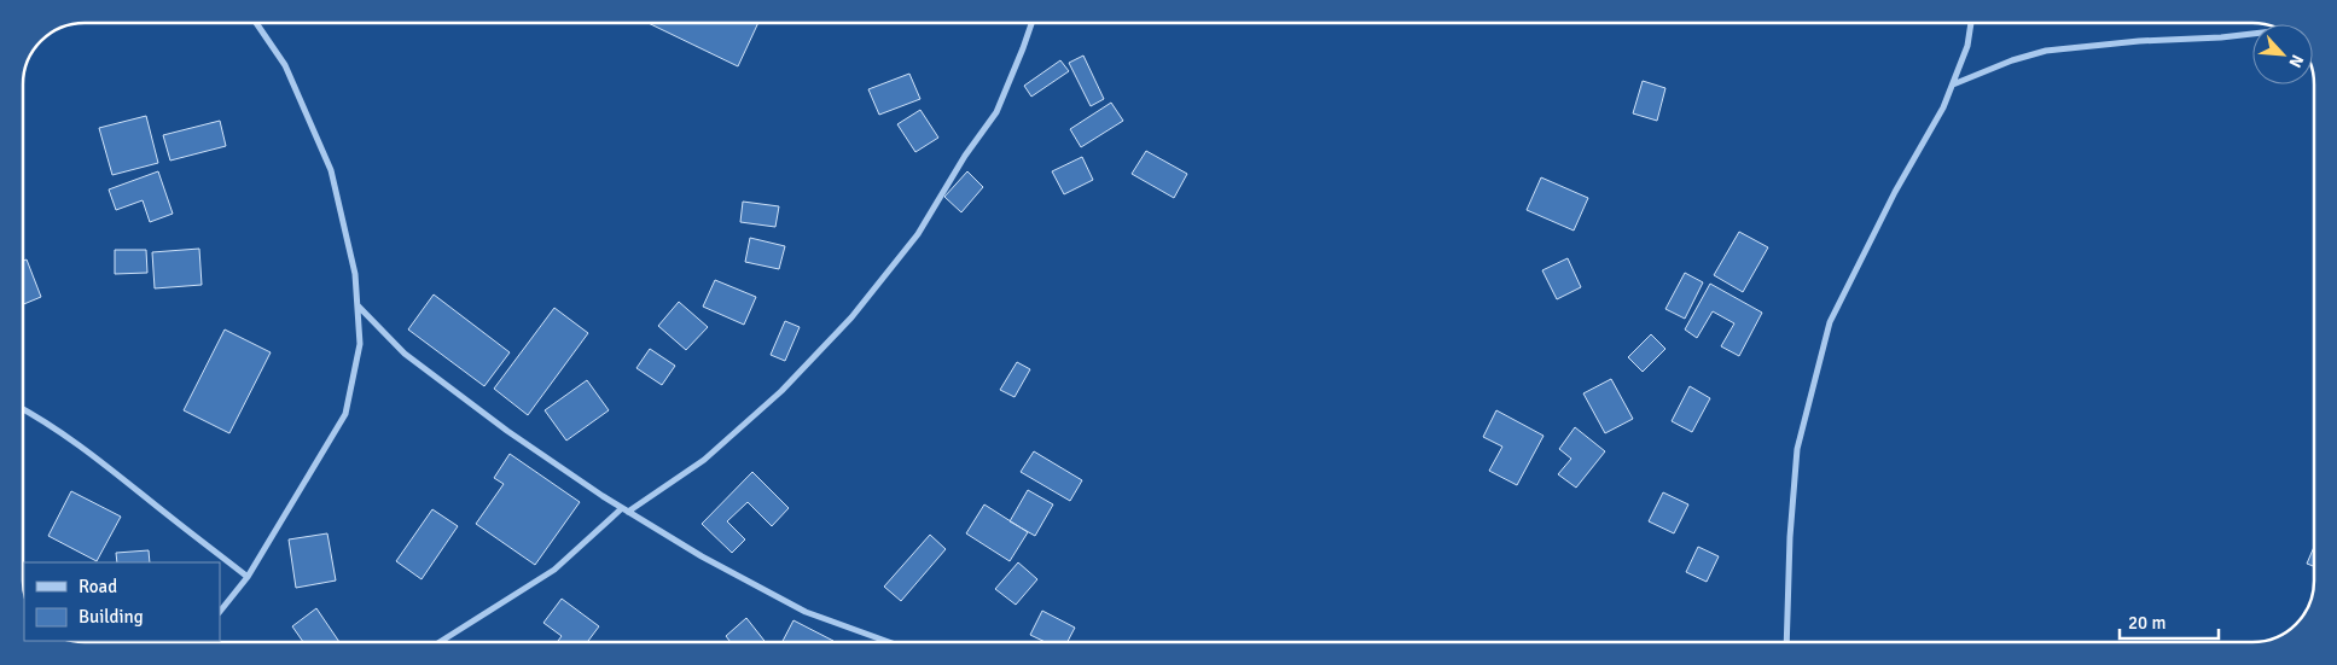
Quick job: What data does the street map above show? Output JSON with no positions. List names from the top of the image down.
{
  "legend": ["Road", "Building"],
  "scale_bar": "20 m",
  "north": "bottom right"
}
